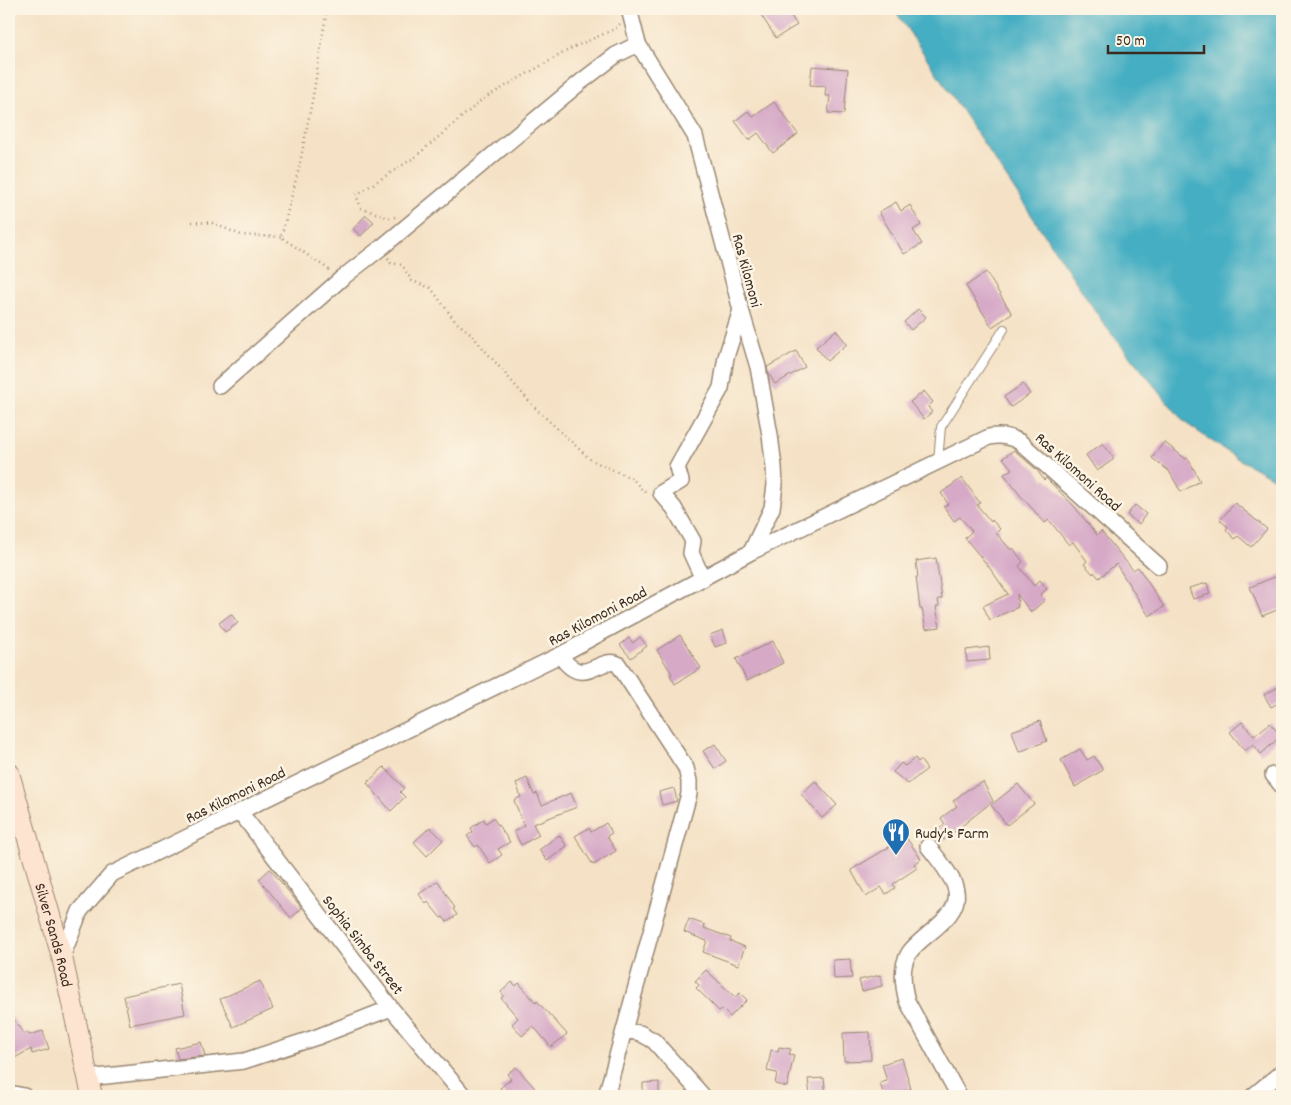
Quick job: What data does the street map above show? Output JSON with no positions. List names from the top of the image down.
{
  "streets": {
    "street": [
      "Ras Kilomoni",
      "Ras Kilomoni Road",
      "Silver Sands Road",
      "Sophia Simba Street"
    ]
  },
  "crossings": [
    ["Ras Kilomoni", "Ras Kilomoni Road"],
    ["Ras Kilomoni Road", "Silver Sands Road"],
    ["Ras Kilomoni Road", "Sophia Simba Street"]
  ],
  "places": {
    "restaurant": ["Rudy's Farm"]
  },
  "scale_bar": "50 m"
}
